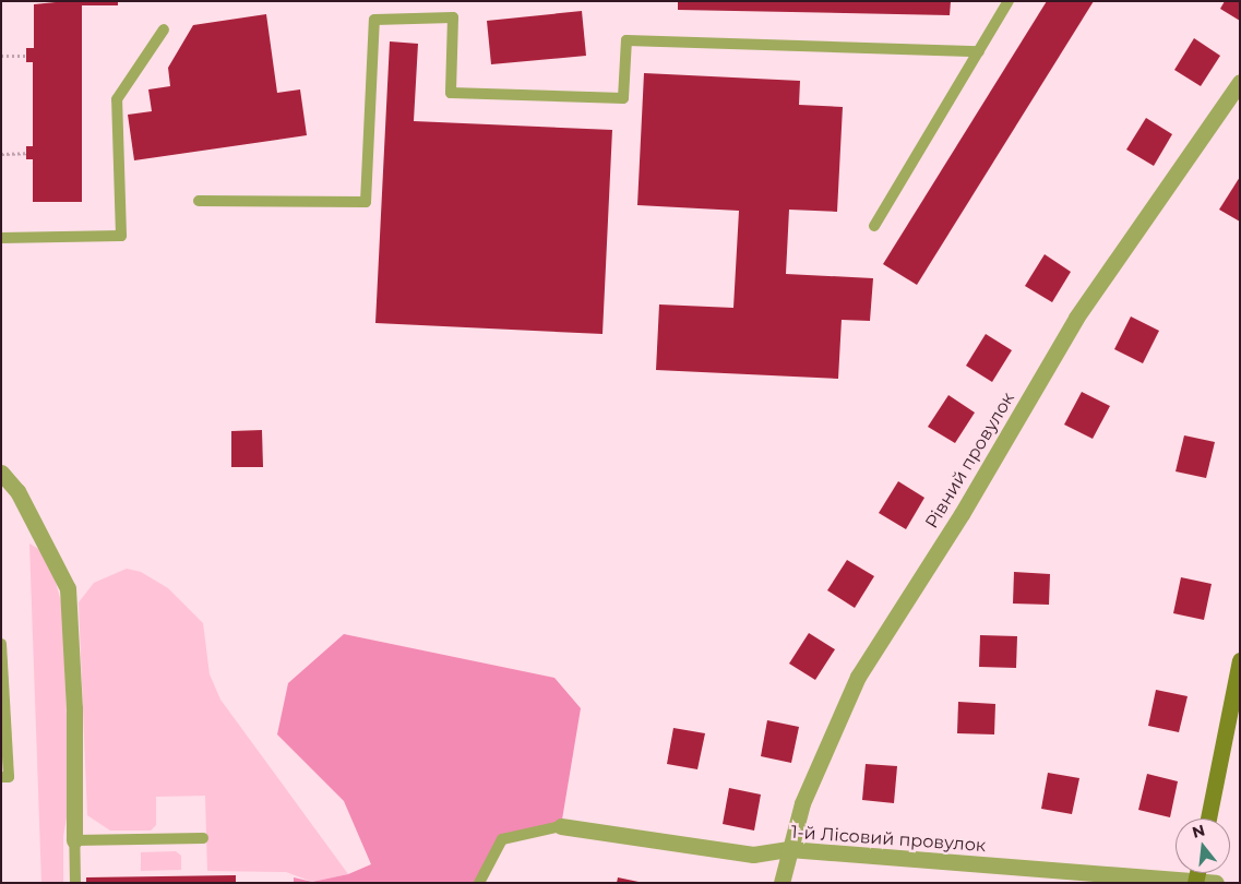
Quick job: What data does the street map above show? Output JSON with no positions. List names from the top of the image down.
{
  "streets": {
    "street": ["Рівний провулок", "1-й Лісовий провулок"]
  },
  "crossings": [
    ["Рівний провулок", "1-й Лісовий провулок"]
  ],
  "north": "top"
}
